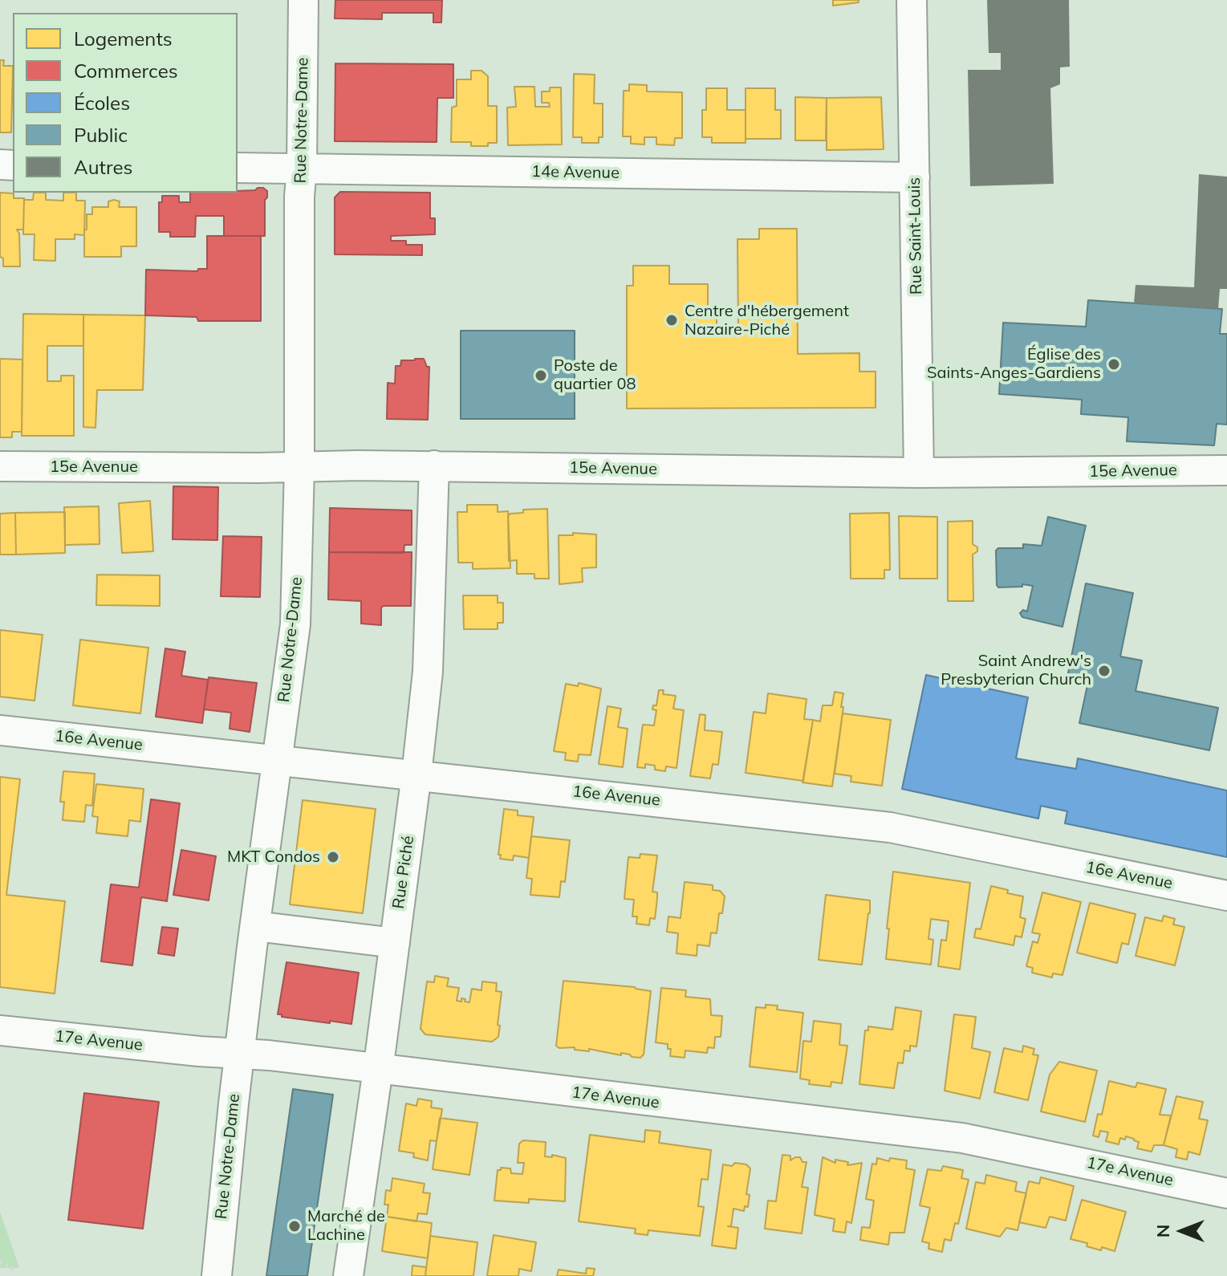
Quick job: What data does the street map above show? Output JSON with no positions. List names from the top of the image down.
{
  "streets": {
    "street": [
      "Rue Notre-Dame",
      "14e Avenue",
      "Rue Saint-Louis",
      "15e Avenue",
      "16e Avenue",
      "Rue Piché",
      "17e Avenue"
    ]
  },
  "crossings": [
    ["Rue Notre-Dame", "14e Avenue"],
    ["Rue Notre-Dame", "15e Avenue"],
    ["Rue Notre-Dame", "16e Avenue"],
    ["Rue Notre-Dame", "17e Avenue"],
    ["14e Avenue", "Rue Saint-Louis"],
    ["Rue Saint-Louis", "15e Avenue"],
    ["15e Avenue", "Rue Piché"],
    ["16e Avenue", "Rue Piché"],
    ["Rue Piché", "17e Avenue"]
  ],
  "places": [
    "Centre d'hébergement Nazaire-Piché",
    "Église des Saints-Anges-Gardiens",
    "Poste de quartier 08",
    "Saint Andrew's Presbyterian Church",
    "MKT Condos",
    "Marché de Lachine"
  ],
  "legend": [
    "Logements",
    "Commerces",
    "Écoles",
    "Public",
    "Autres"
  ],
  "north": "left"
}
